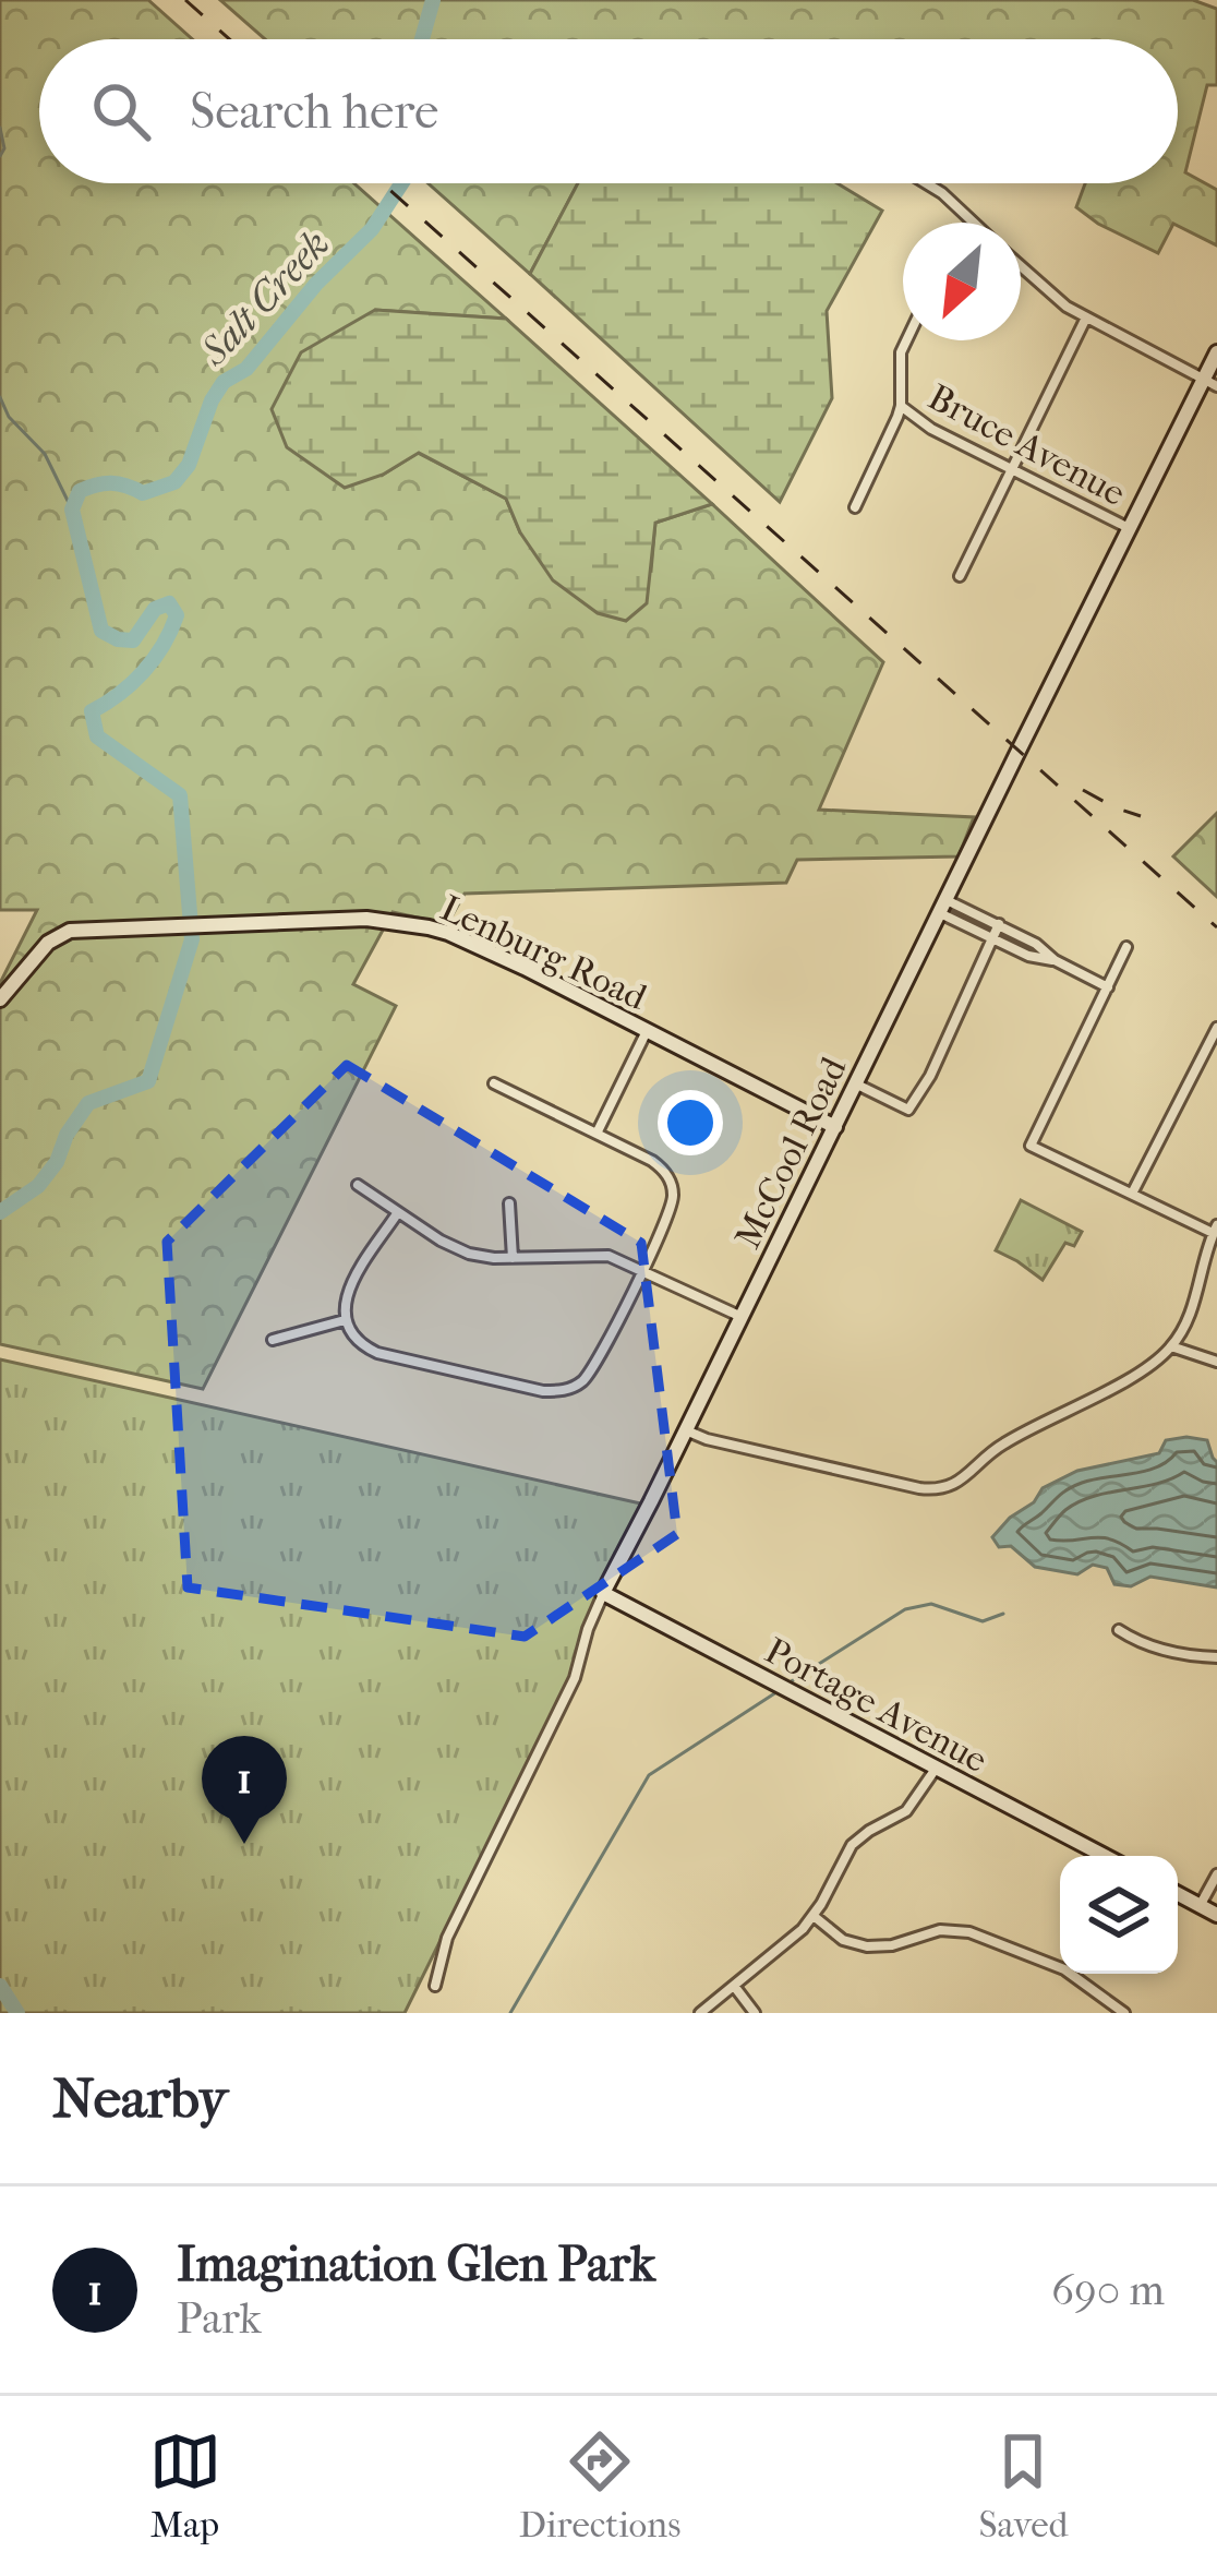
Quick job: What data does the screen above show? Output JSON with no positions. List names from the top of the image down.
{
  "streets": {
    "street": [
      "Bruce Avenue",
      "Lenburg Road",
      "McCool Road",
      "Portage Avenue"
    ]
  },
  "crossings": [
    ["Bruce Avenue", "McCool Road"],
    ["Lenburg Road", "McCool Road"],
    ["McCool Road", "Portage Avenue"]
  ],
  "water": ["Salt Creek"],
  "north": "bottom left",
  "page": {
    "search": "Search here",
    "pins": "1",
    "heading": "Nearby",
    "list": [
      {
        "mark": "1",
        "name": "Imagination Glen Park",
        "note": "Park",
        "value": "690 m"
      }
    ],
    "nav": ["Map", "Directions", "Saved"]
  }
}
